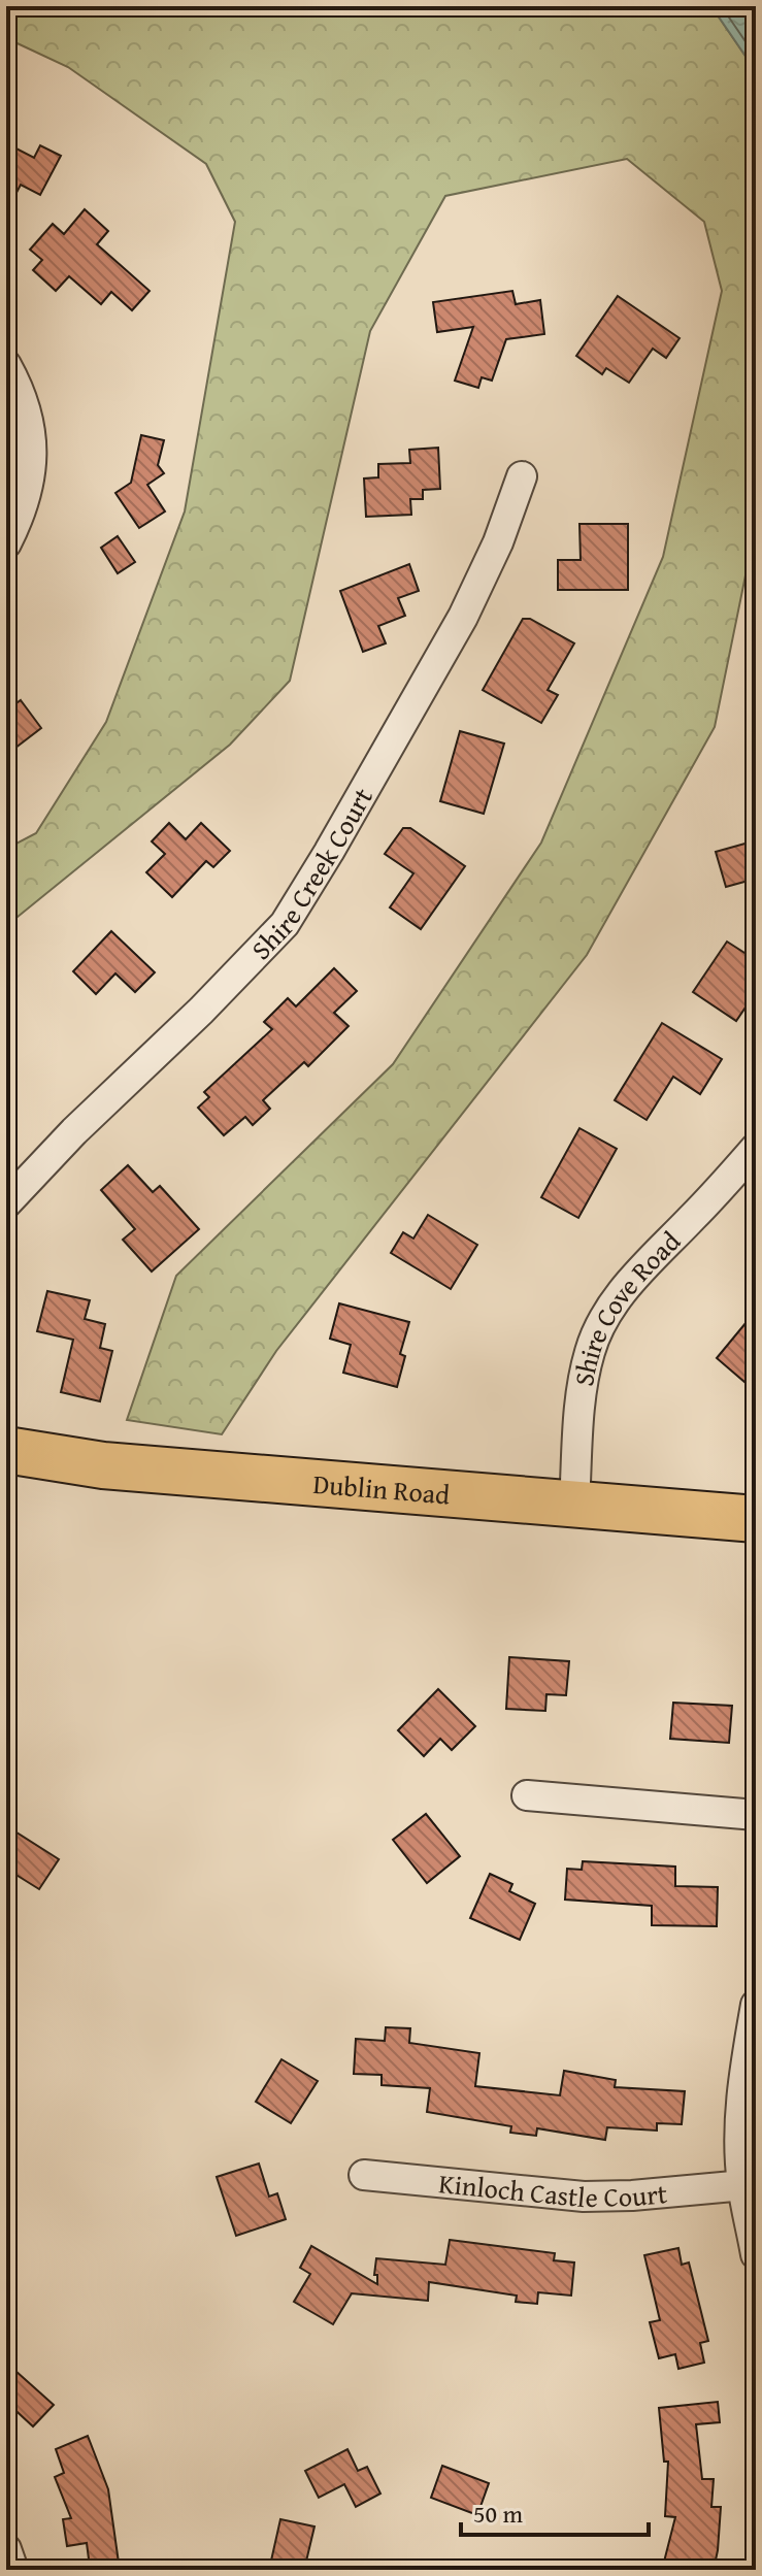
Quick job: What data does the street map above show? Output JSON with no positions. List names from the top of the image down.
{
  "streets": {
    "main road": ["Dublin Road"],
    "street": ["Shire Creek Court", "Shire Cove Road", "Kinloch Castle Court"]
  },
  "crossings": [
    ["Shire Cove Road", "Dublin Road"]
  ],
  "scale_bar": "50 m"
}
